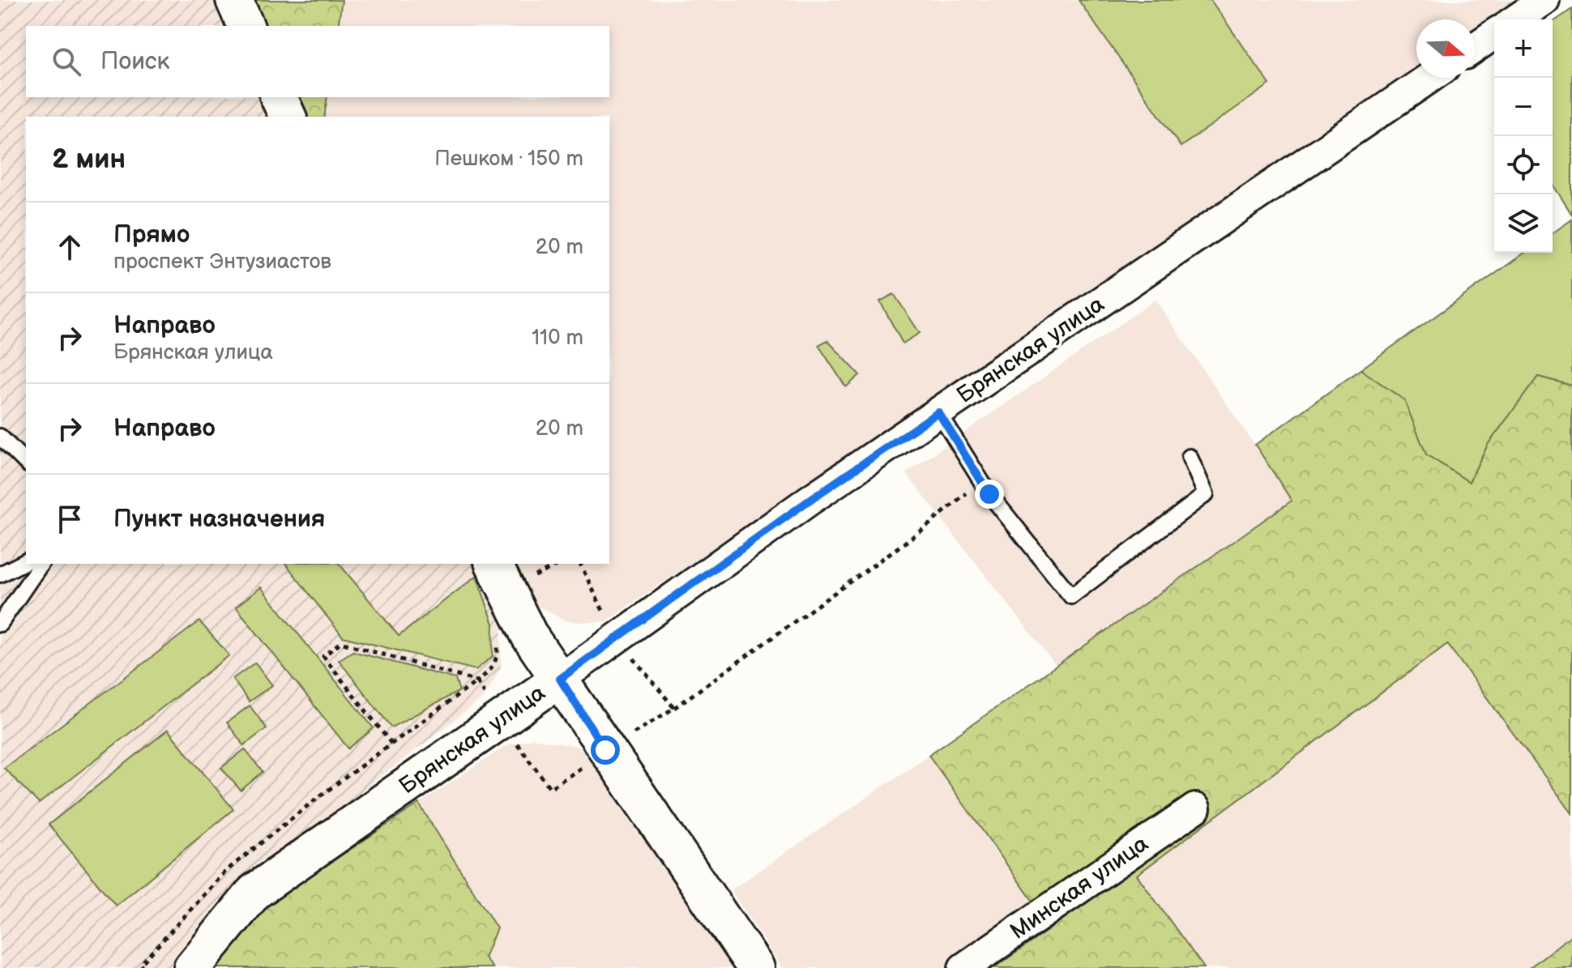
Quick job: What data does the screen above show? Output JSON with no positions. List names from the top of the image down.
{
  "streets": {
    "street": ["Брянская улица", "Минская улица"]
  },
  "north": "right",
  "page": {
    "map_buttons": ["+", "−"],
    "search": "Поиск",
    "heading": ["2 мин", "Пешком · 150 m"],
    "list": [
      ["Прямо", "проспект Энтузиастов", "20 m"],
      ["Направо", "Брянская улица", "110 m"],
      ["Направо", "20 m"],
      "Пункт назначения"
    ]
  }
}
